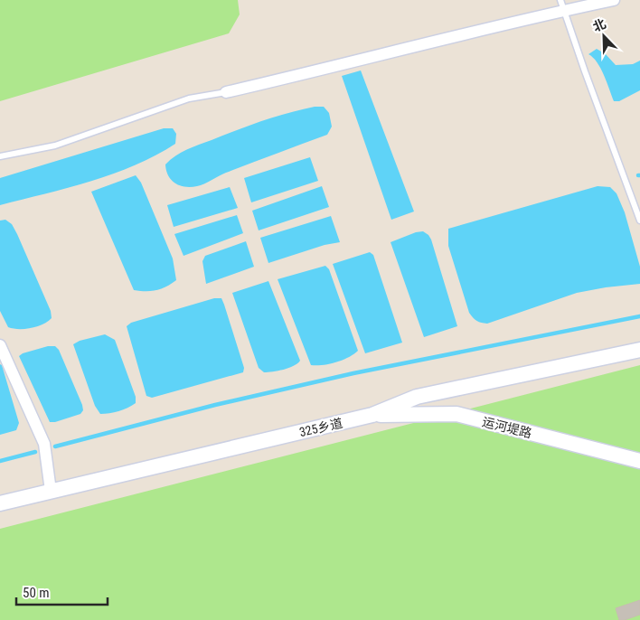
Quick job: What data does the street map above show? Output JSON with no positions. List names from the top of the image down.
{
  "streets": {
    "street": ["325乡道", "运河堤路"]
  },
  "crossings": [
    ["325乡道", "运河堤路"]
  ],
  "scale_bar": "50 m",
  "north": "top left"
}
